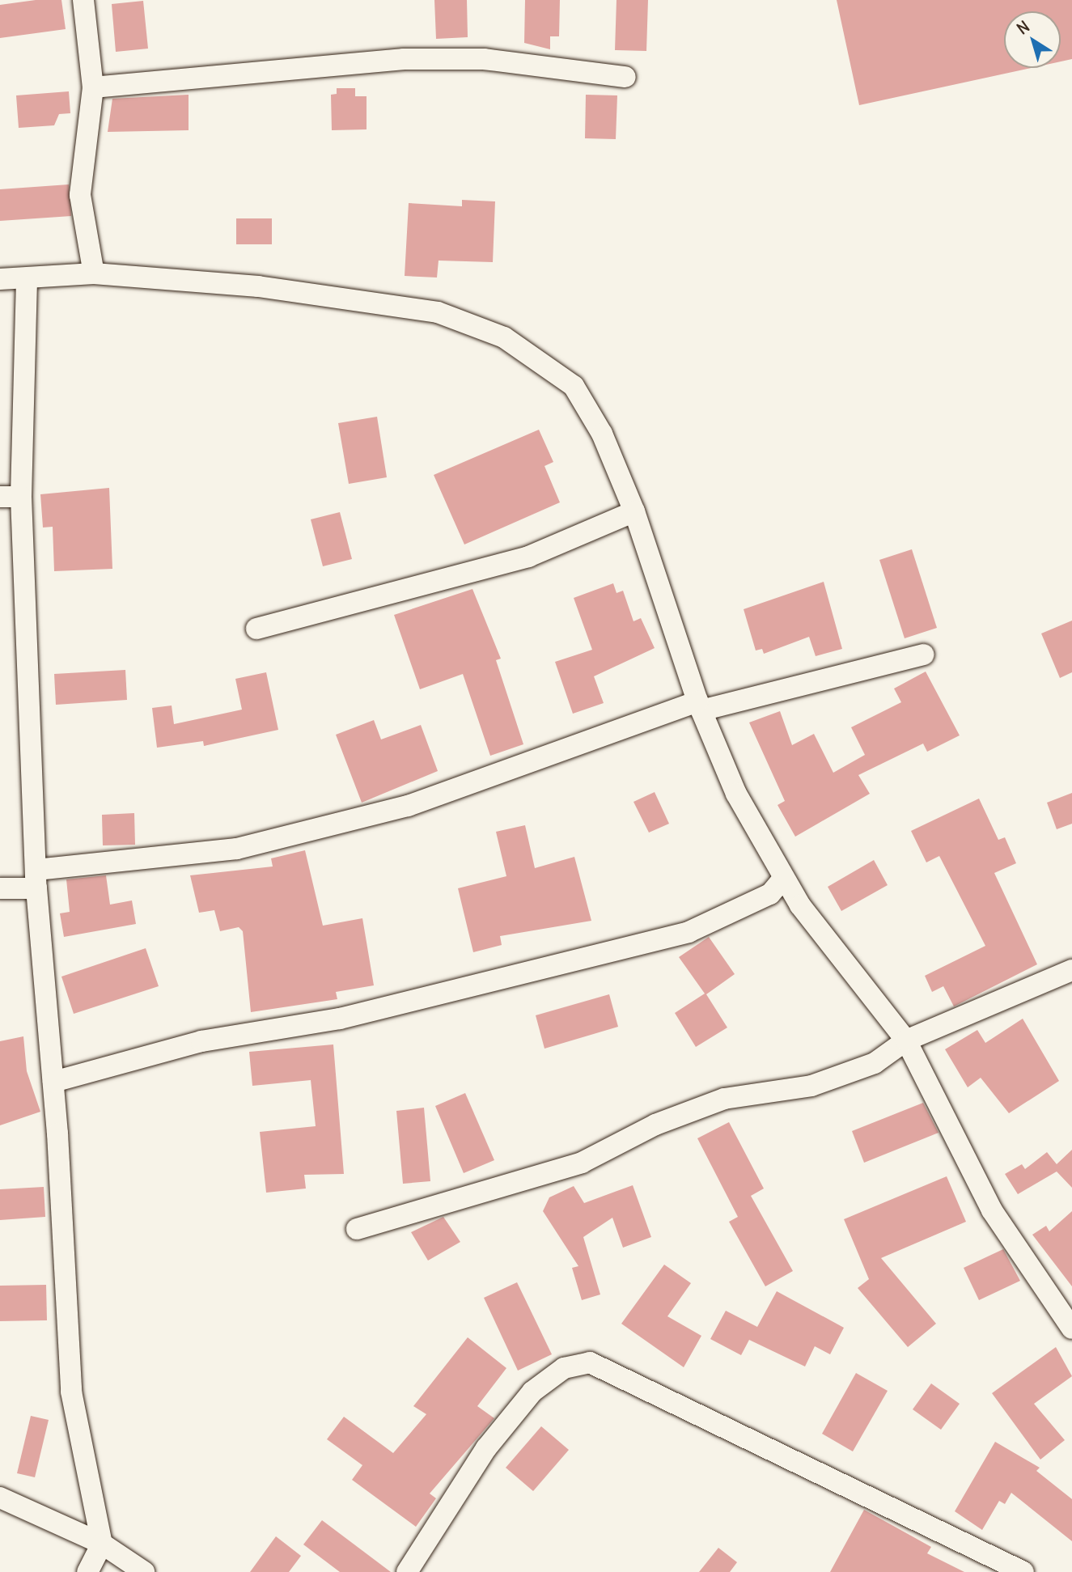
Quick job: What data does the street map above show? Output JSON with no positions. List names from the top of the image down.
{
  "north": "top left"
}
